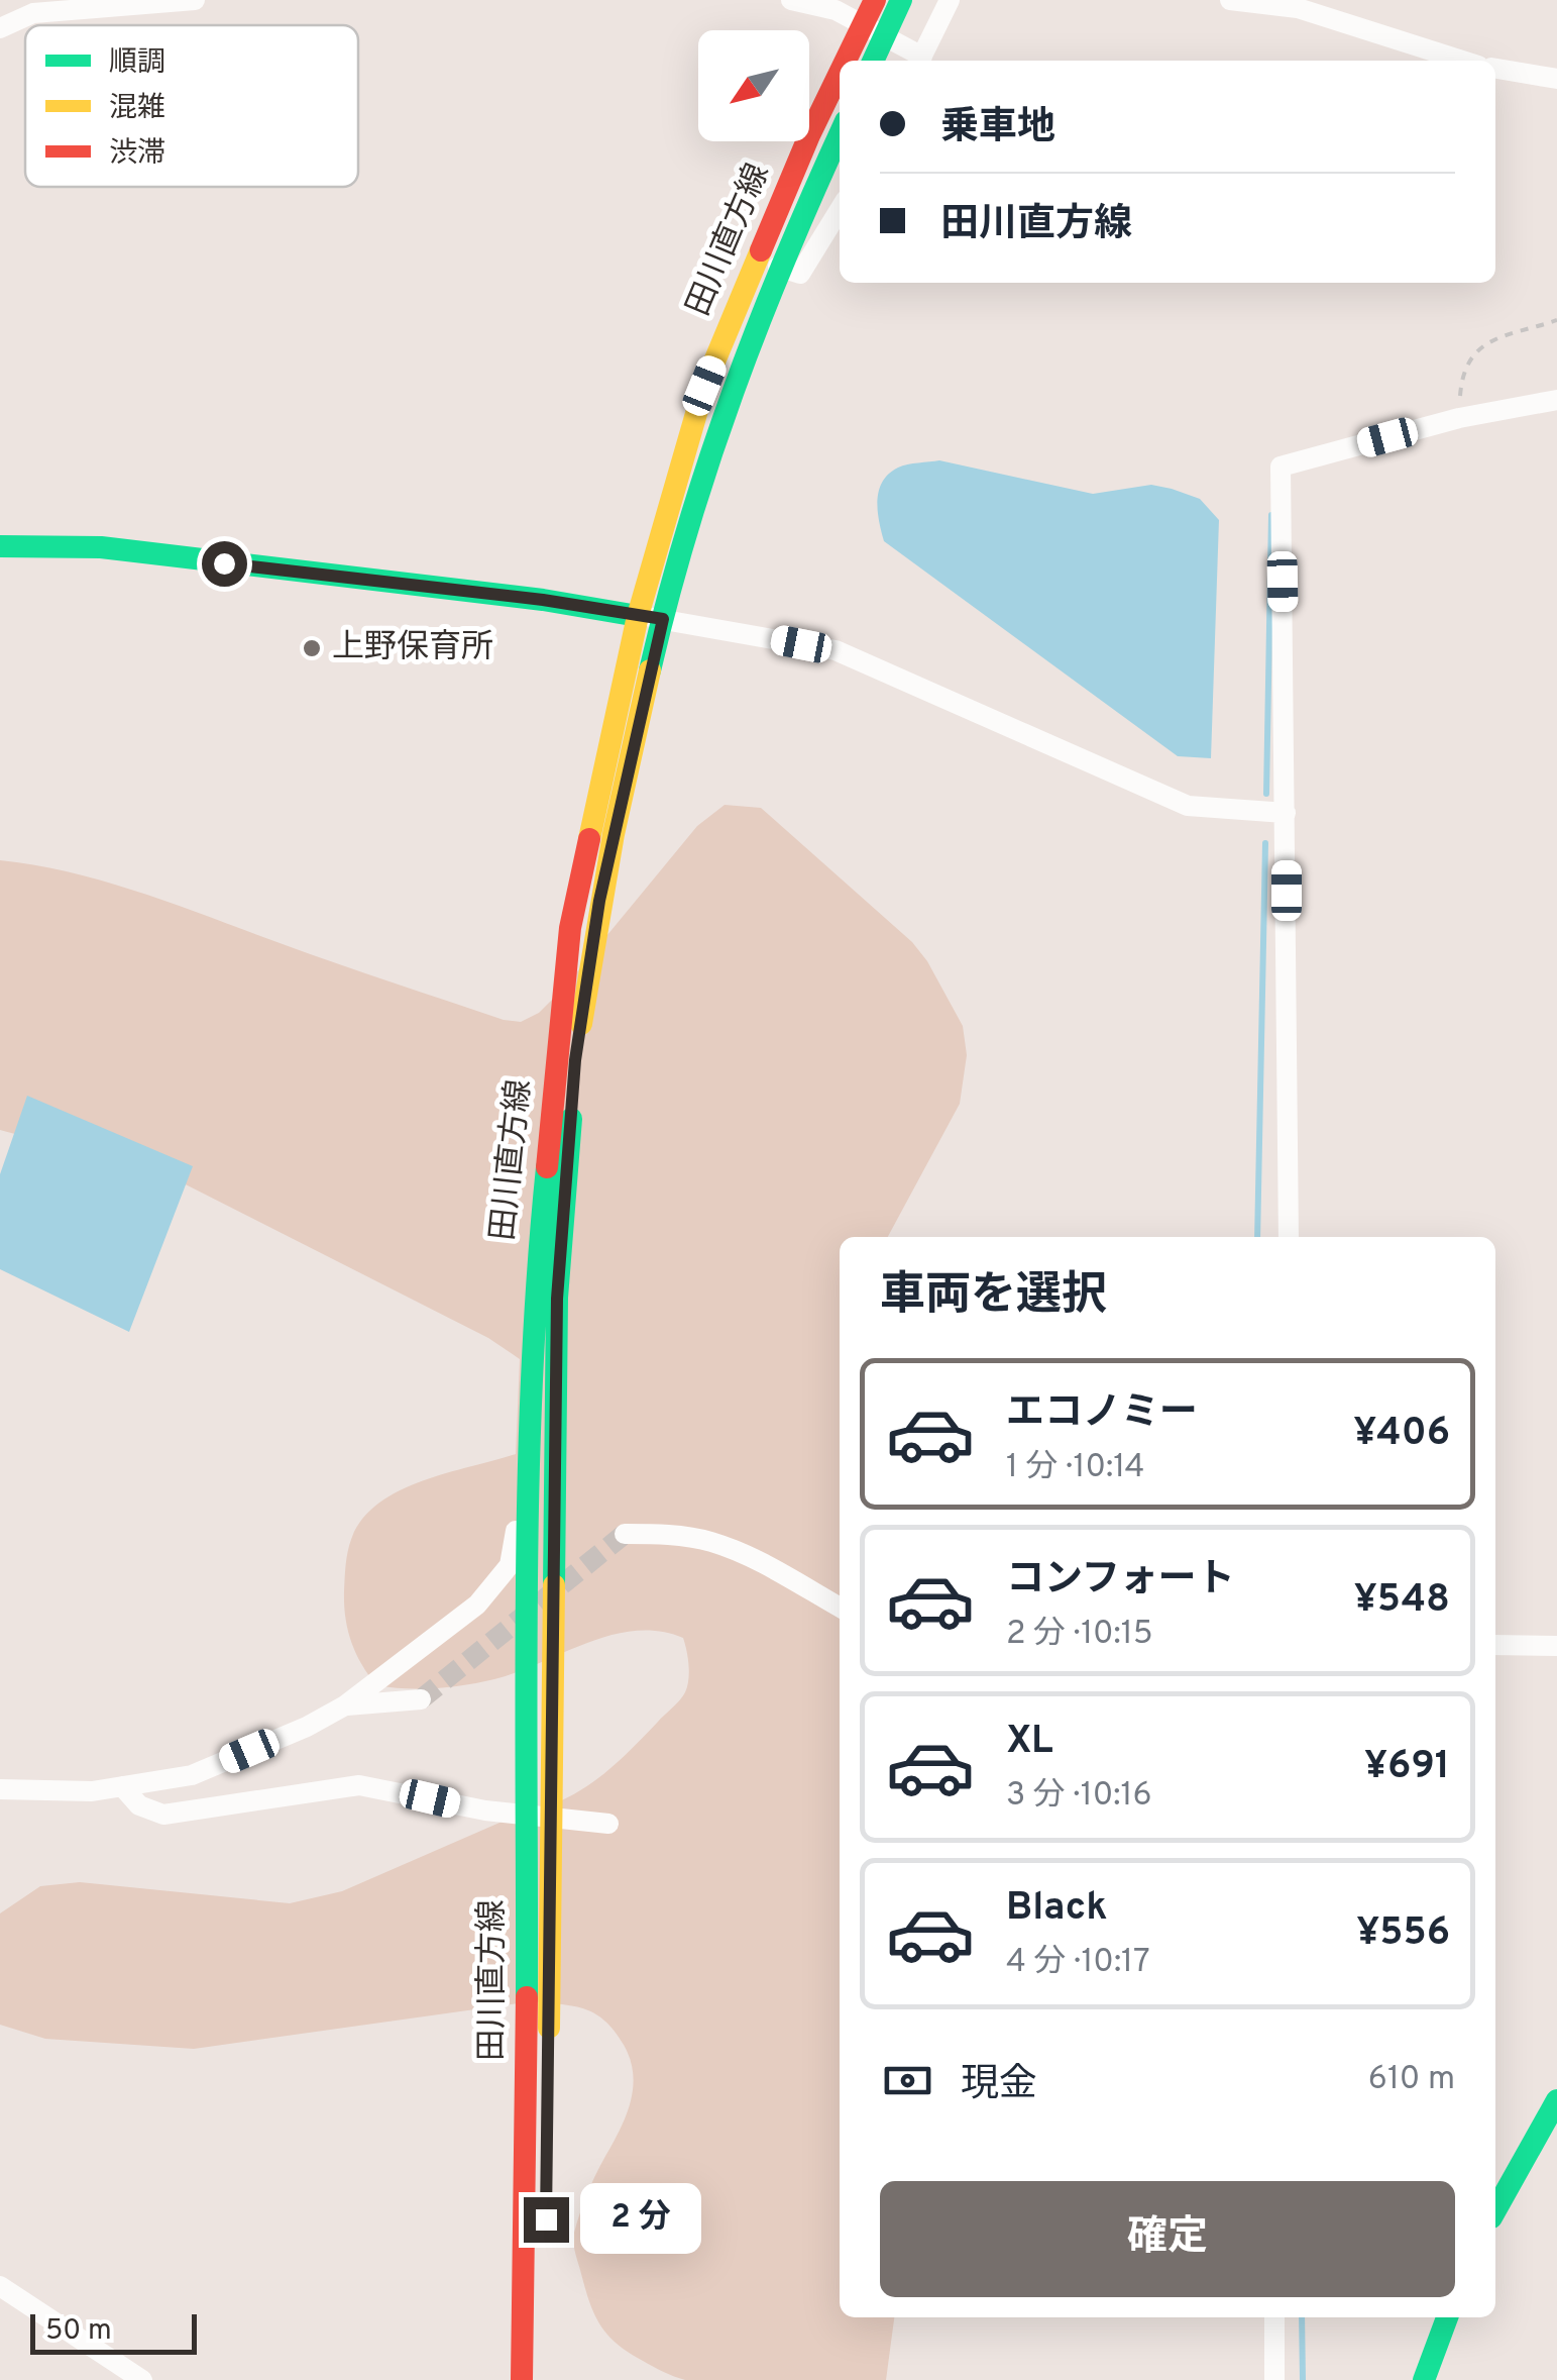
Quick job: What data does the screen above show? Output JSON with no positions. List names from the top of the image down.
{
  "streets": {
    "main road": ["田川直方線"]
  },
  "places": ["上野保育所"],
  "legend": ["順調", "混雑", "渋滞"],
  "scale_bar": "50 m",
  "north": "bottom left",
  "page": {
    "banner": ["乗車地", "田川直方線"],
    "heading": "車両を選択",
    "list": [
      {
        "name": "エコノミー",
        "note": "1 分 · 10:14",
        "value": "¥406"
      },
      {
        "name": "コンフォート",
        "note": "2 分 · 10:15",
        "value": "¥548"
      },
      {
        "name": "XL",
        "note": "3 分 · 10:16",
        "value": "¥691"
      },
      {
        "name": "Black",
        "note": "4 分 · 10:17",
        "value": "¥556"
      }
    ],
    "pay": ["現金", "610 m"],
    "buttons": "確定",
    "bubble": "2 分",
    "scale": "50 m"
  }
}
